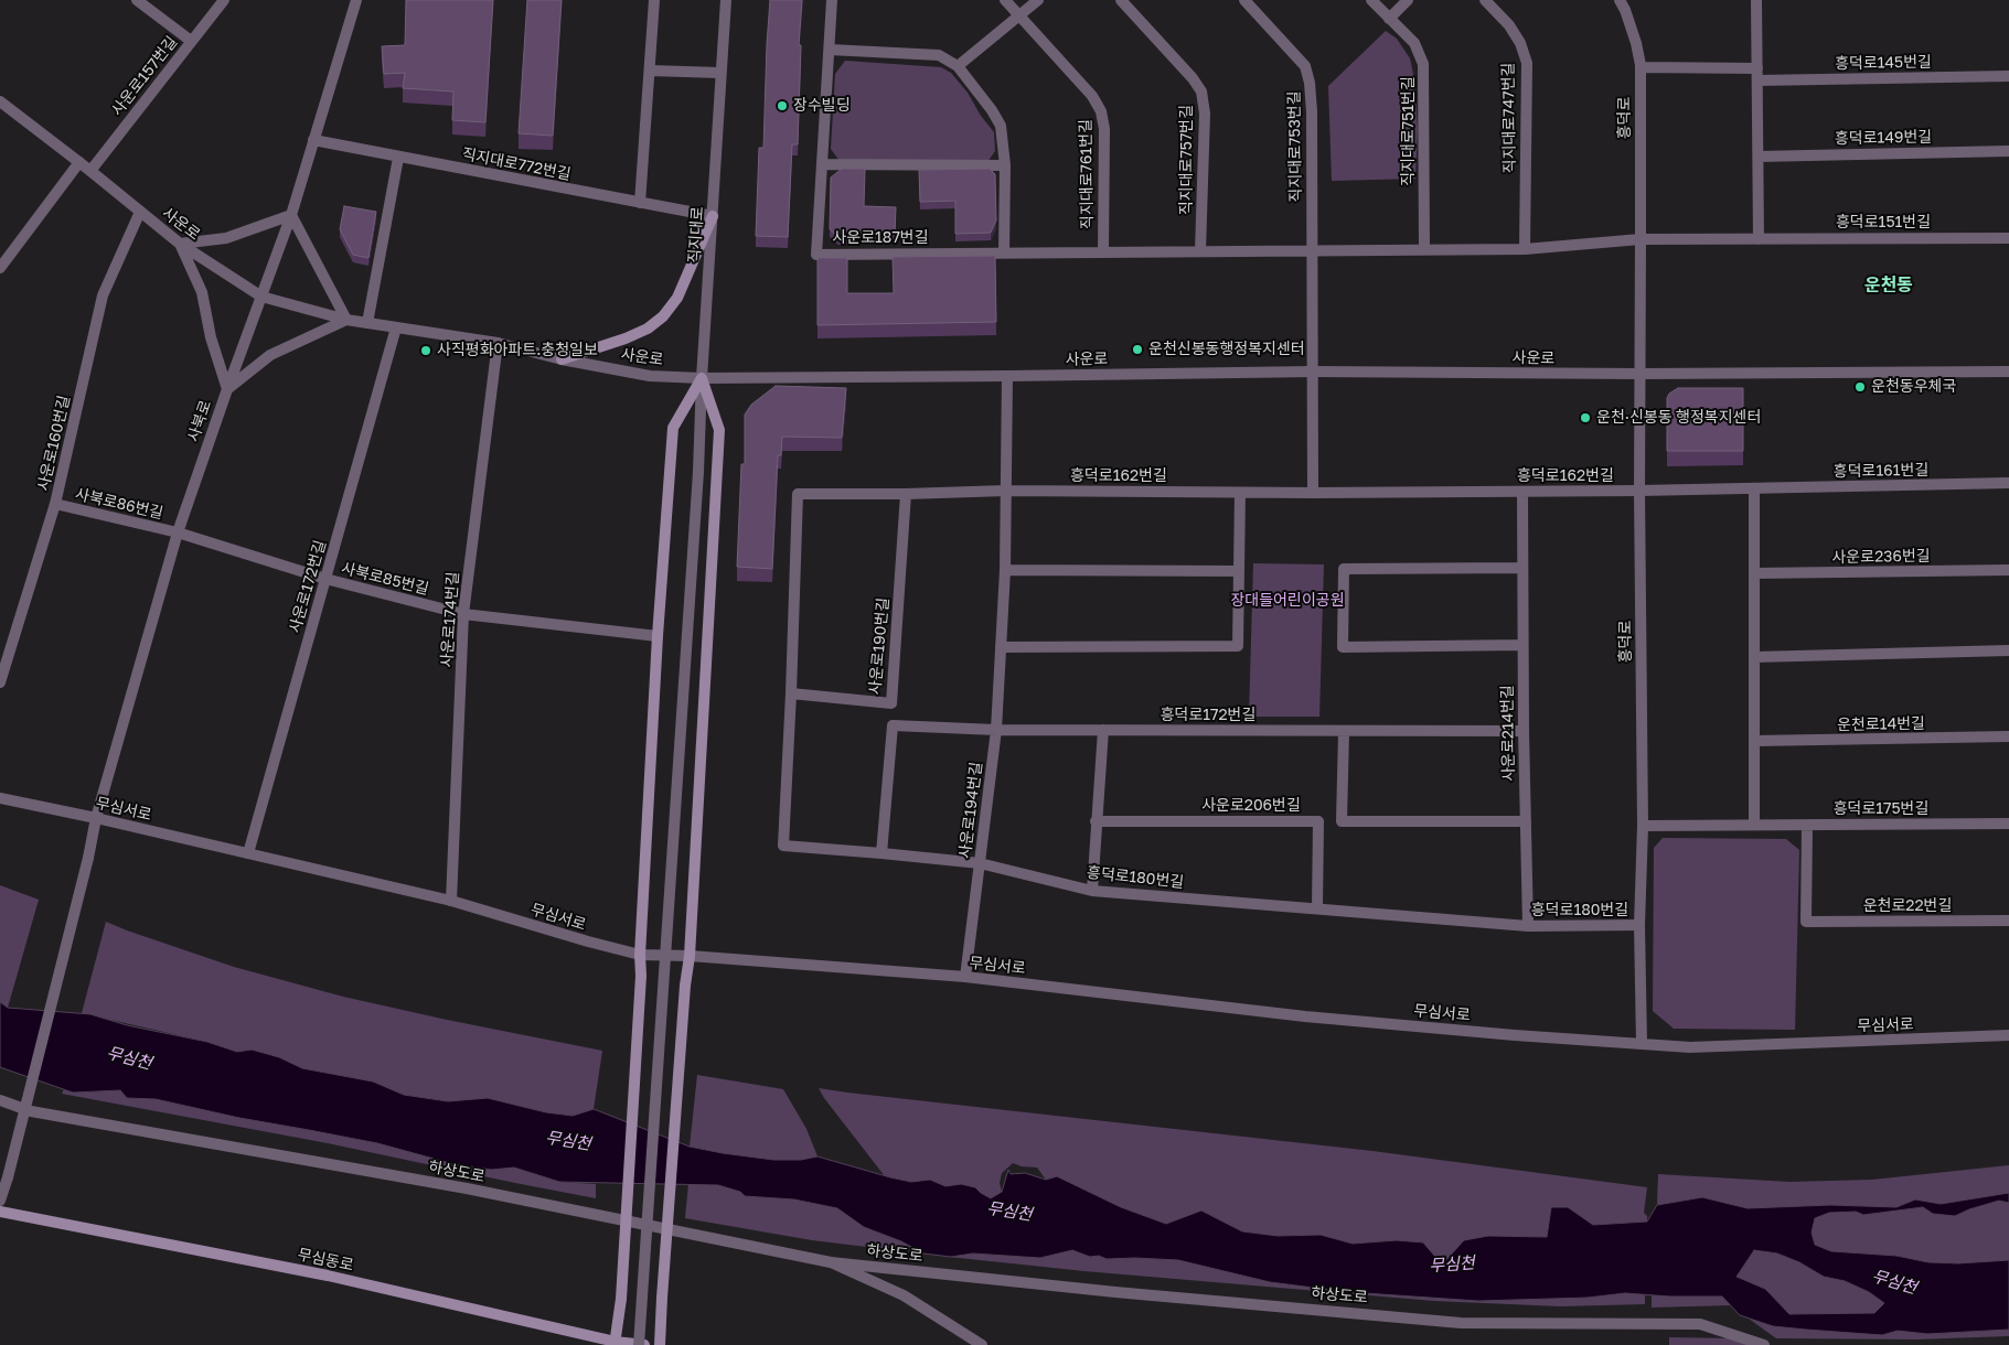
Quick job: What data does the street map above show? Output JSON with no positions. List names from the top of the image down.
{
  "streets": {
    "main road": ["무심동로"],
    "street": [
      "흥덕로145번길",
      "사운로157번길",
      "직지대로747번길",
      "흥덕로",
      "직지대로751번길",
      "흥덕로149번길",
      "직지대로753번길",
      "직지대로757번길",
      "직지대로772번길",
      "직지대로761번길",
      "흥덕로151번길",
      "사운로",
      "직지대로",
      "사운로187번길",
      "사북로",
      "사운로160번길",
      "흥덕로161번길",
      "흥덕로162번길",
      "사북로86번길",
      "사운로236번길",
      "사북로85번길",
      "사운로172번길",
      "사운로174번길",
      "사운로190번길",
      "흥덕로172번길",
      "운천로14번길",
      "사운로214번길",
      "사운로206번길",
      "무심서로",
      "흥덕로175번길",
      "사운로194번길",
      "흥덕로180번길",
      "운천로22번길",
      "하상도로"
    ]
  },
  "crossings": [
    ["사운로157번길", "사운로"],
    ["흥덕로", "흥덕로151번길"],
    ["흥덕로", "사운로"],
    ["흥덕로", "흥덕로161번길"],
    ["흥덕로", "흥덕로162번길"],
    ["흥덕로", "무심서로"],
    ["흥덕로", "흥덕로175번길"],
    ["흥덕로", "흥덕로180번길"],
    ["직지대로753번길", "사운로"],
    ["직지대로772번길", "직지대로"],
    ["직지대로772번길", "사북로"],
    ["사운로", "직지대로"],
    ["사운로", "사북로"],
    ["사운로", "사운로160번길"],
    ["사운로", "사운로172번길"],
    ["사운로", "사운로174번길"],
    ["사운로", "사운로194번길"],
    ["사북로", "사북로86번길"],
    ["사북로", "사북로85번길"],
    ["사북로", "무심서로"],
    ["사운로160번길", "사북로86번길"],
    ["흥덕로161번길", "흥덕로162번길"],
    ["흥덕로162번길", "사운로190번길"],
    ["흥덕로162번길", "사운로214번길"],
    ["흥덕로162번길", "사운로194번길"],
    ["흥덕로162번길", "흥덕로180번길"],
    ["사북로86번길", "사북로85번길"],
    ["사북로85번길", "사운로172번길"],
    ["사북로85번길", "사운로174번길"],
    ["사운로172번길", "무심서로"],
    ["사운로174번길", "무심서로"],
    ["사운로190번길", "흥덕로180번길"],
    ["흥덕로172번길", "사운로214번길"],
    ["흥덕로172번길", "사운로194번길"],
    ["흥덕로172번길", "흥덕로180번길"],
    ["사운로214번길", "흥덕로180번길"],
    ["사운로206번길", "흥덕로180번길"],
    ["무심서로", "사운로194번길"],
    ["흥덕로175번길", "운천로22번길"],
    ["사운로194번길", "흥덕로180번길"]
  ],
  "districts": ["운천동"],
  "water": ["무심천"],
  "parks": ["장대들어린이공원"],
  "places": [
    "장수빌딩",
    "운천신봉동행정복지센터",
    "사직평화아파트.충청일보",
    "운천동우체국",
    "운천·신봉동 행정복지센터"
  ]
}
